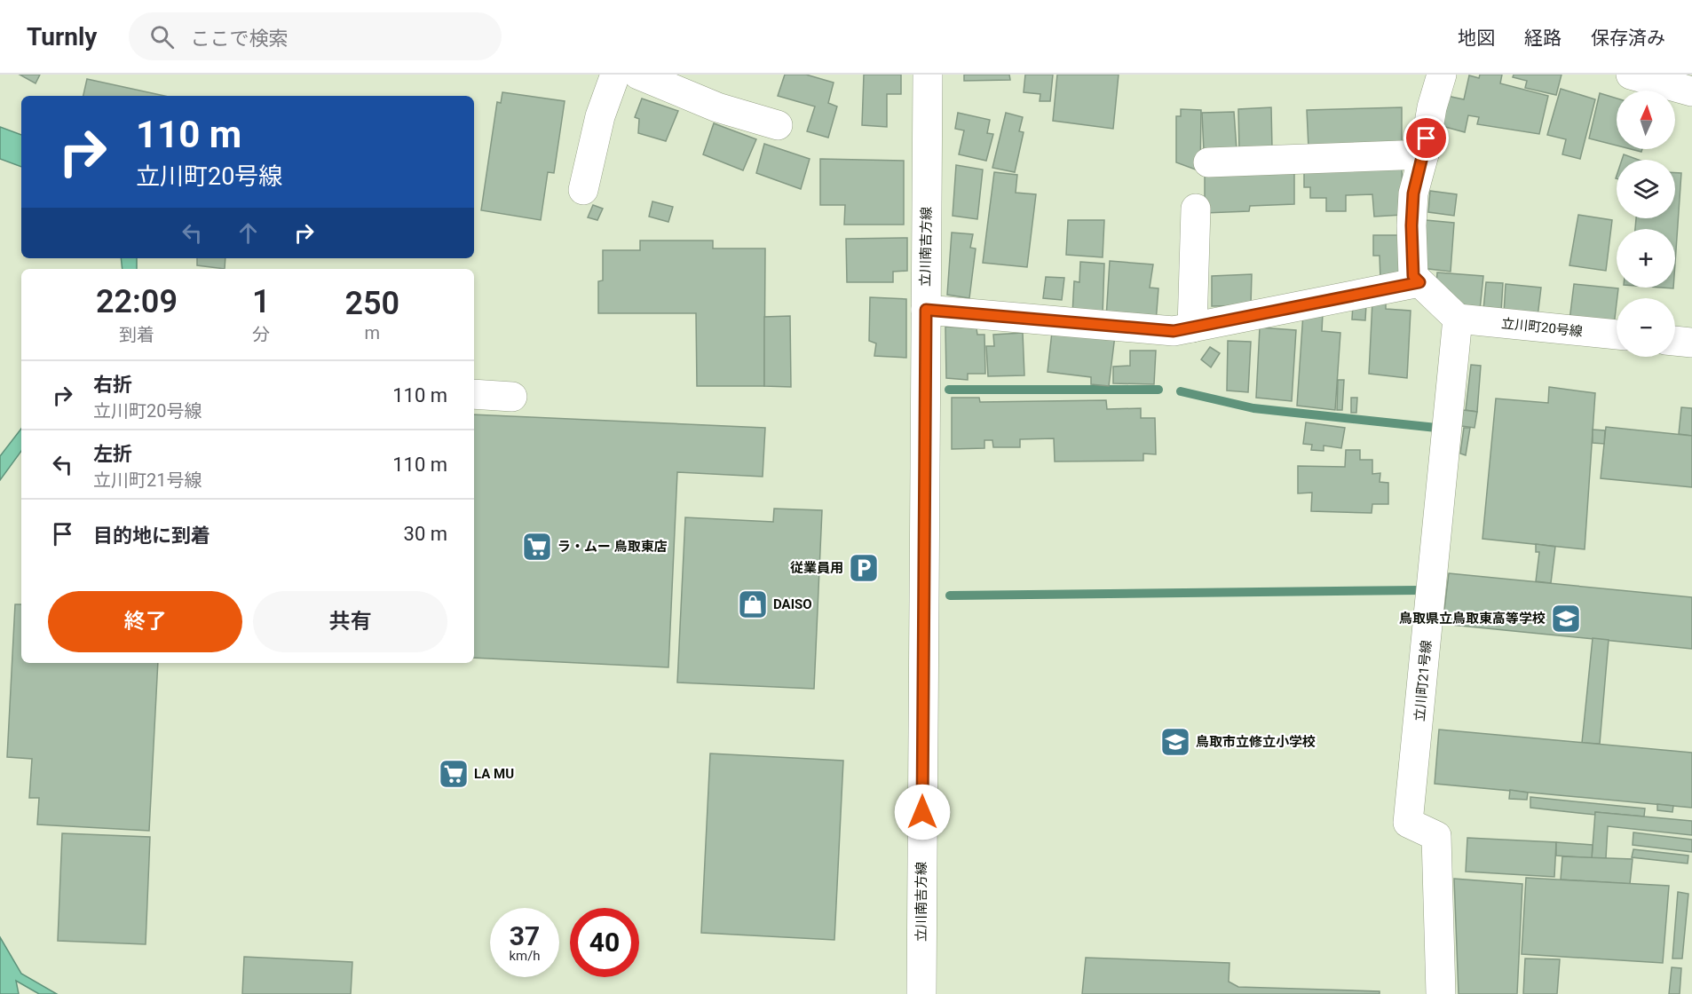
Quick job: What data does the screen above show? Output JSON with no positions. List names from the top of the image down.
{
  "streets": {
    "street": ["立川南吉方線", "立川町20号線", "立川町21号線"]
  },
  "crossings": [
    ["立川町20号線", "立川町21号線"]
  ],
  "places": {
    "supermarket": ["ラ・ムー 鳥取東店", "LA MU"],
    "parking": ["従業員用"],
    "shop": ["DAISO"],
    "school or university": ["鳥取県立鳥取東高等学校", "鳥取市立修立小学校"]
  },
  "north": "top",
  "page": {
    "header": "Turnly",
    "search": "ここで検索",
    "nav": ["地図", "経路", "保存済み"],
    "map_buttons": ["+", "−"],
    "turn": ["110 m", "立川町20号線"],
    "eta": [
      "22:09",
      "到着",
      "1",
      "分",
      "250",
      "m"
    ],
    "list": [
      {
        "name": "右折",
        "note": "立川町20号線",
        "value": "110 m"
      },
      {
        "name": "左折",
        "note": "立川町21号線",
        "value": "110 m"
      },
      {
        "name": "目的地に到着",
        "value": "30 m"
      }
    ],
    "buttons": ["終了", "共有"],
    "speed": "37 km/h",
    "limit": "40"
  }
}
